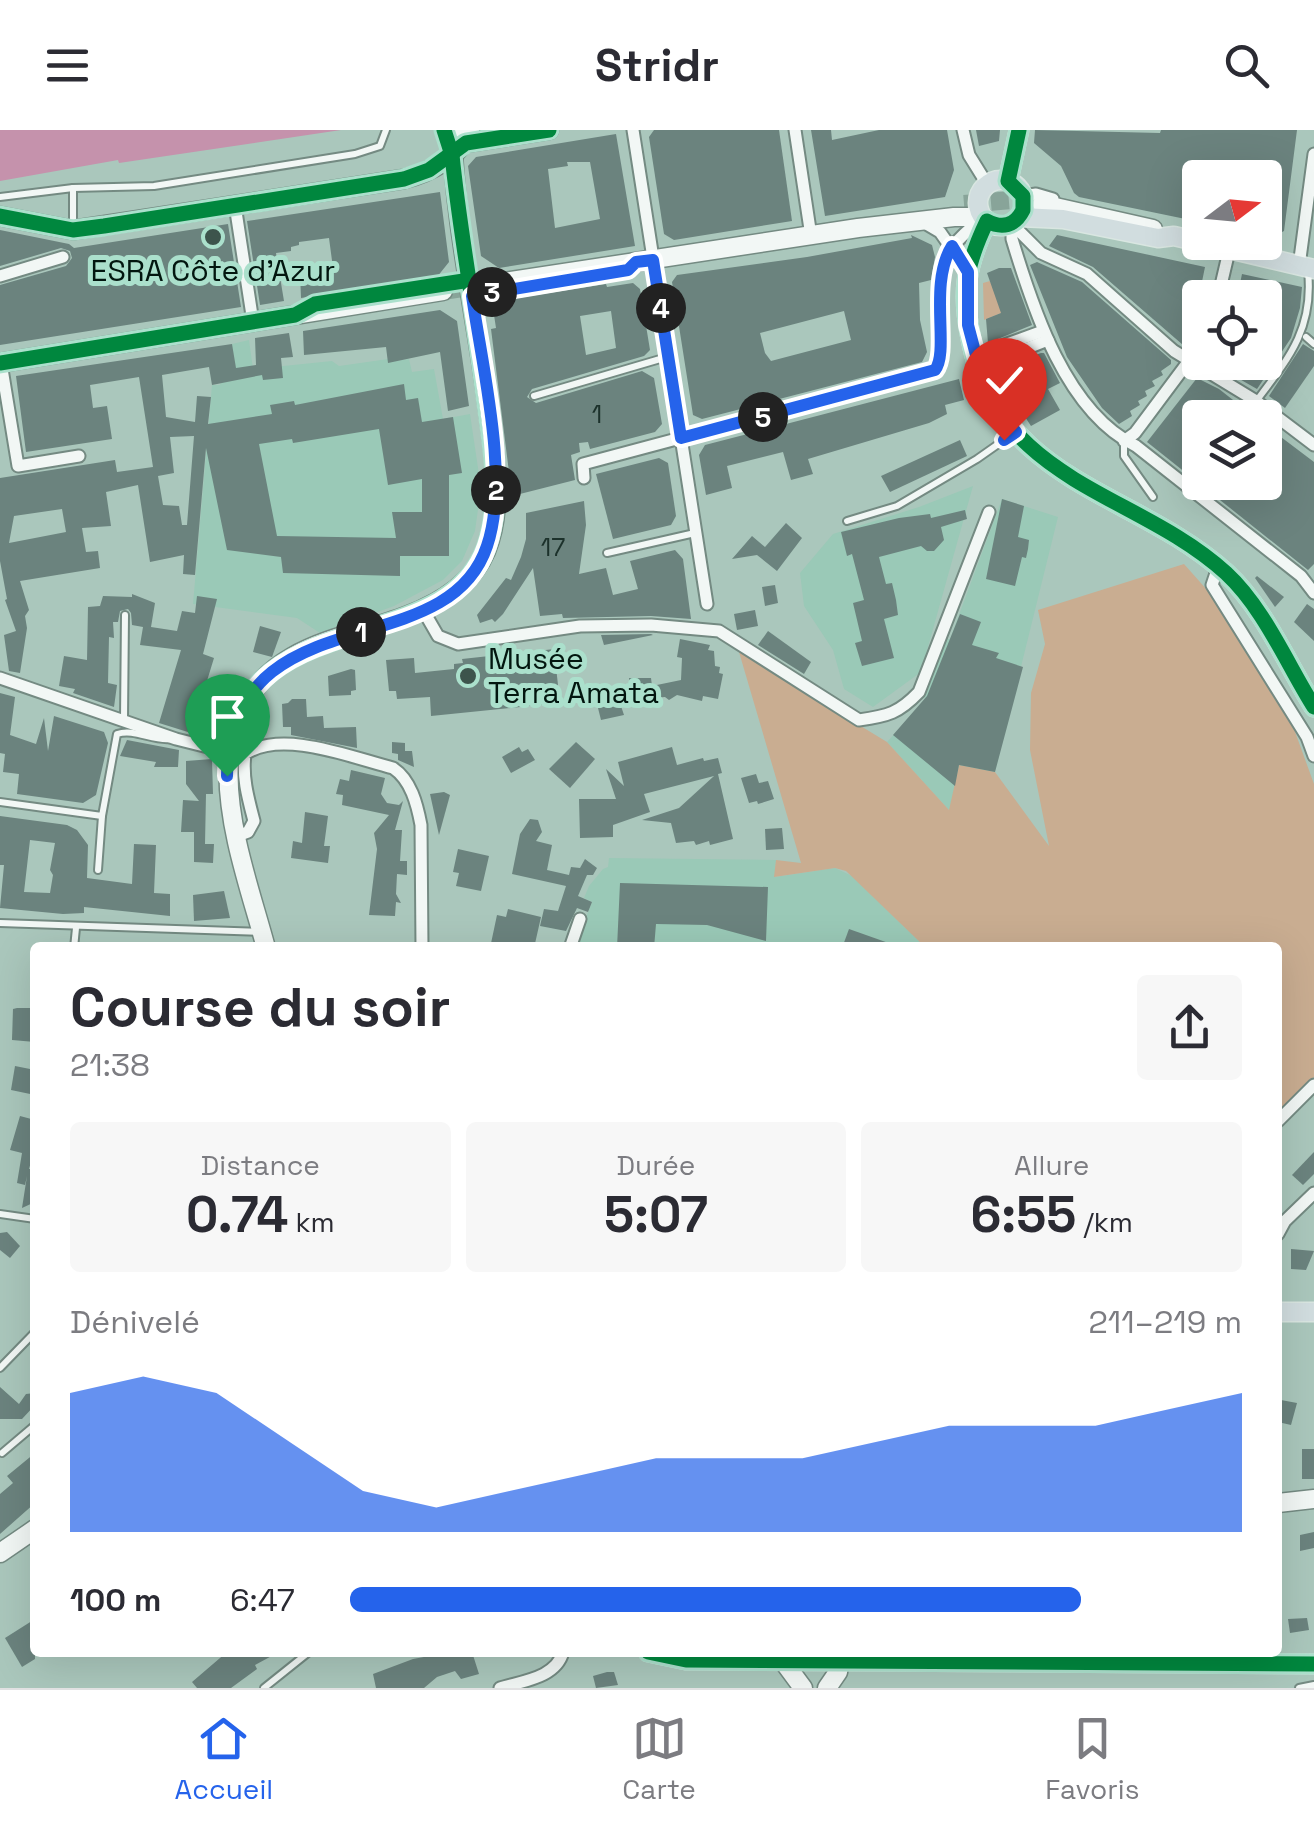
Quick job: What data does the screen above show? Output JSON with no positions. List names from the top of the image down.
{
  "places": ["ESRA Côte d'Azur", "Musée Terra Amata"],
  "house_numbers": ["1", "17"],
  "north": "right",
  "page": {
    "header": "Stridr",
    "pins": [
      "3",
      "4",
      "5",
      "2",
      "1"
    ],
    "heading": ["Course du soir", "21:38"],
    "stats": [
      ["Distance", "0.74 km"],
      ["Durée", "5:07"],
      ["Allure", "6:55 /km"]
    ],
    "chart": ["Dénivelé", "211–219 m"],
    "list": [
      {
        "name": "100 m",
        "note": "6:47"
      }
    ],
    "tabs": ["Accueil", "Carte", "Favoris"]
  }
}
